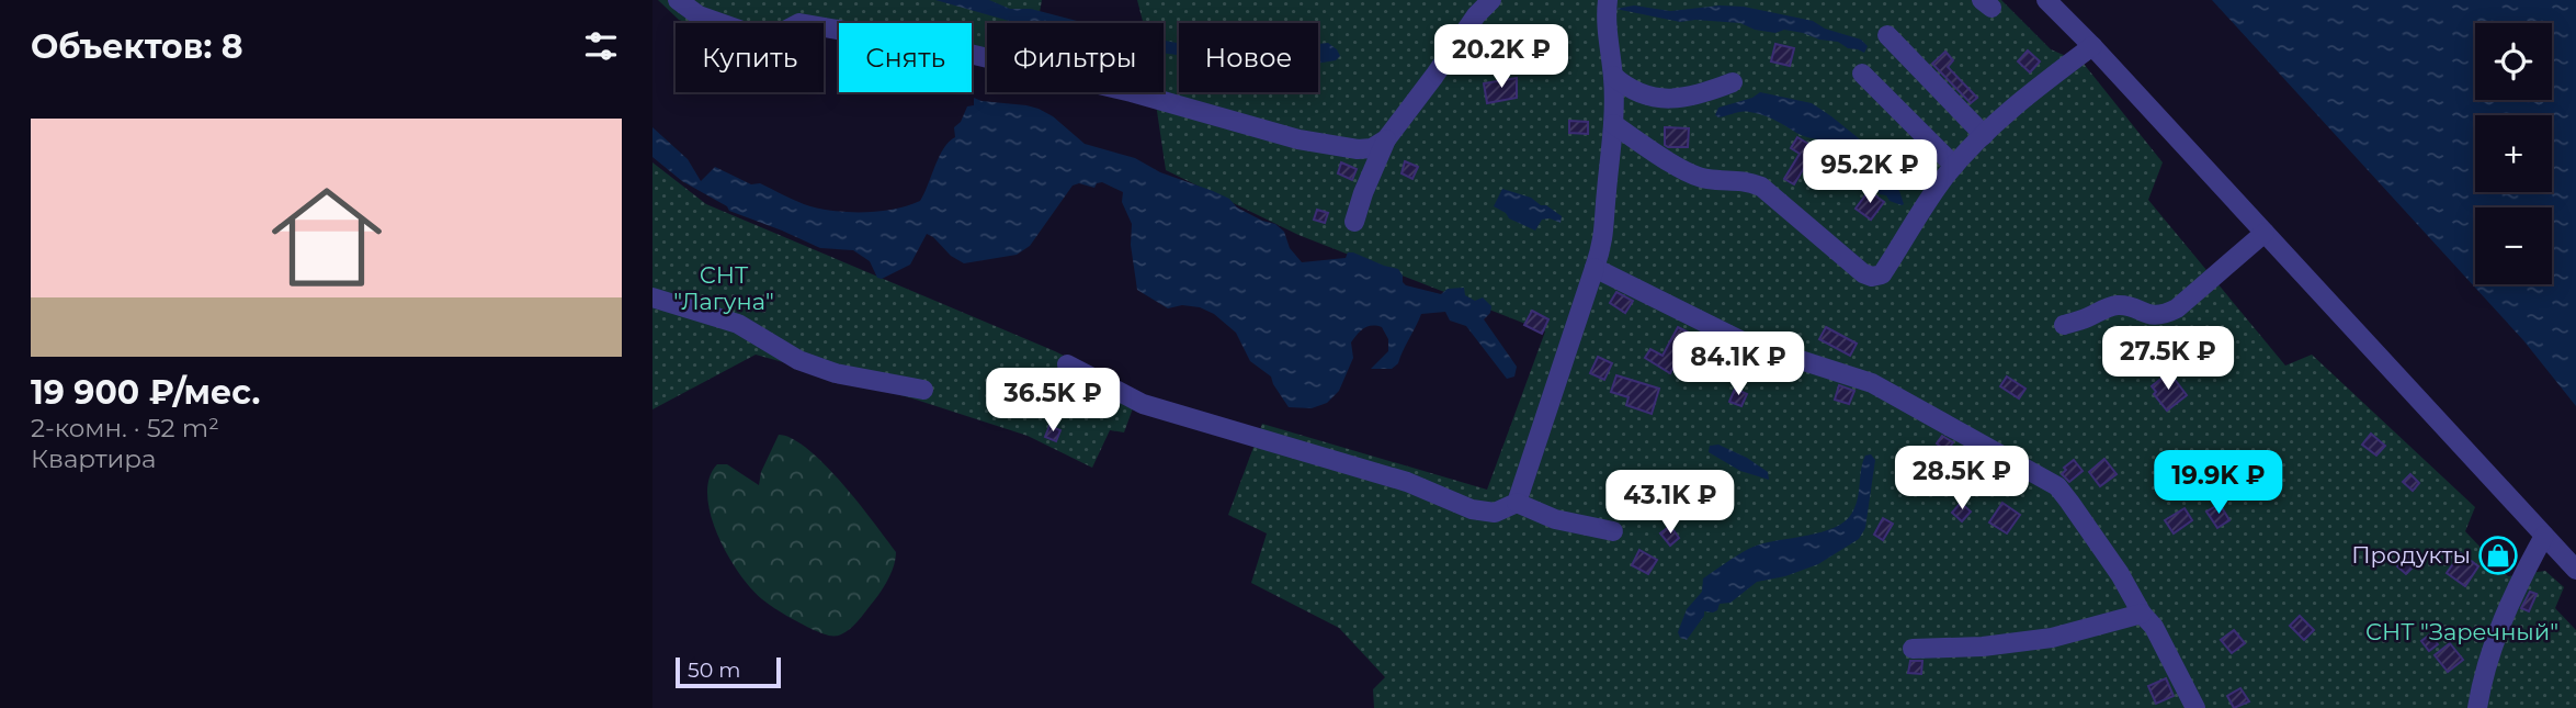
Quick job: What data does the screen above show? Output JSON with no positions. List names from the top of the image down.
{
  "parks": ["СНТ \"Лагуна\"", "СНТ \"Заречный\""],
  "places": {
    "shop": ["Продукты"]
  },
  "scale_bar": "50 m",
  "page": {
    "heading": "Объектов: 8",
    "map_buttons": ["+", "−"],
    "chip": [
      "Купить",
      "Снять",
      "Фильтры",
      "Новое"
    ],
    "price": [
      "20.2K ₽",
      "95.2K ₽",
      "27.5K ₽",
      "84.1K ₽",
      "36.5K ₽",
      "28.5K ₽",
      "19.9K ₽",
      "43.1K ₽"
    ],
    "list": [
      {
        "name": "19 900 ₽/мес.",
        "note": "2-комн. · 52 m² · Квартира"
      }
    ],
    "scale": "50 m"
  }
}
